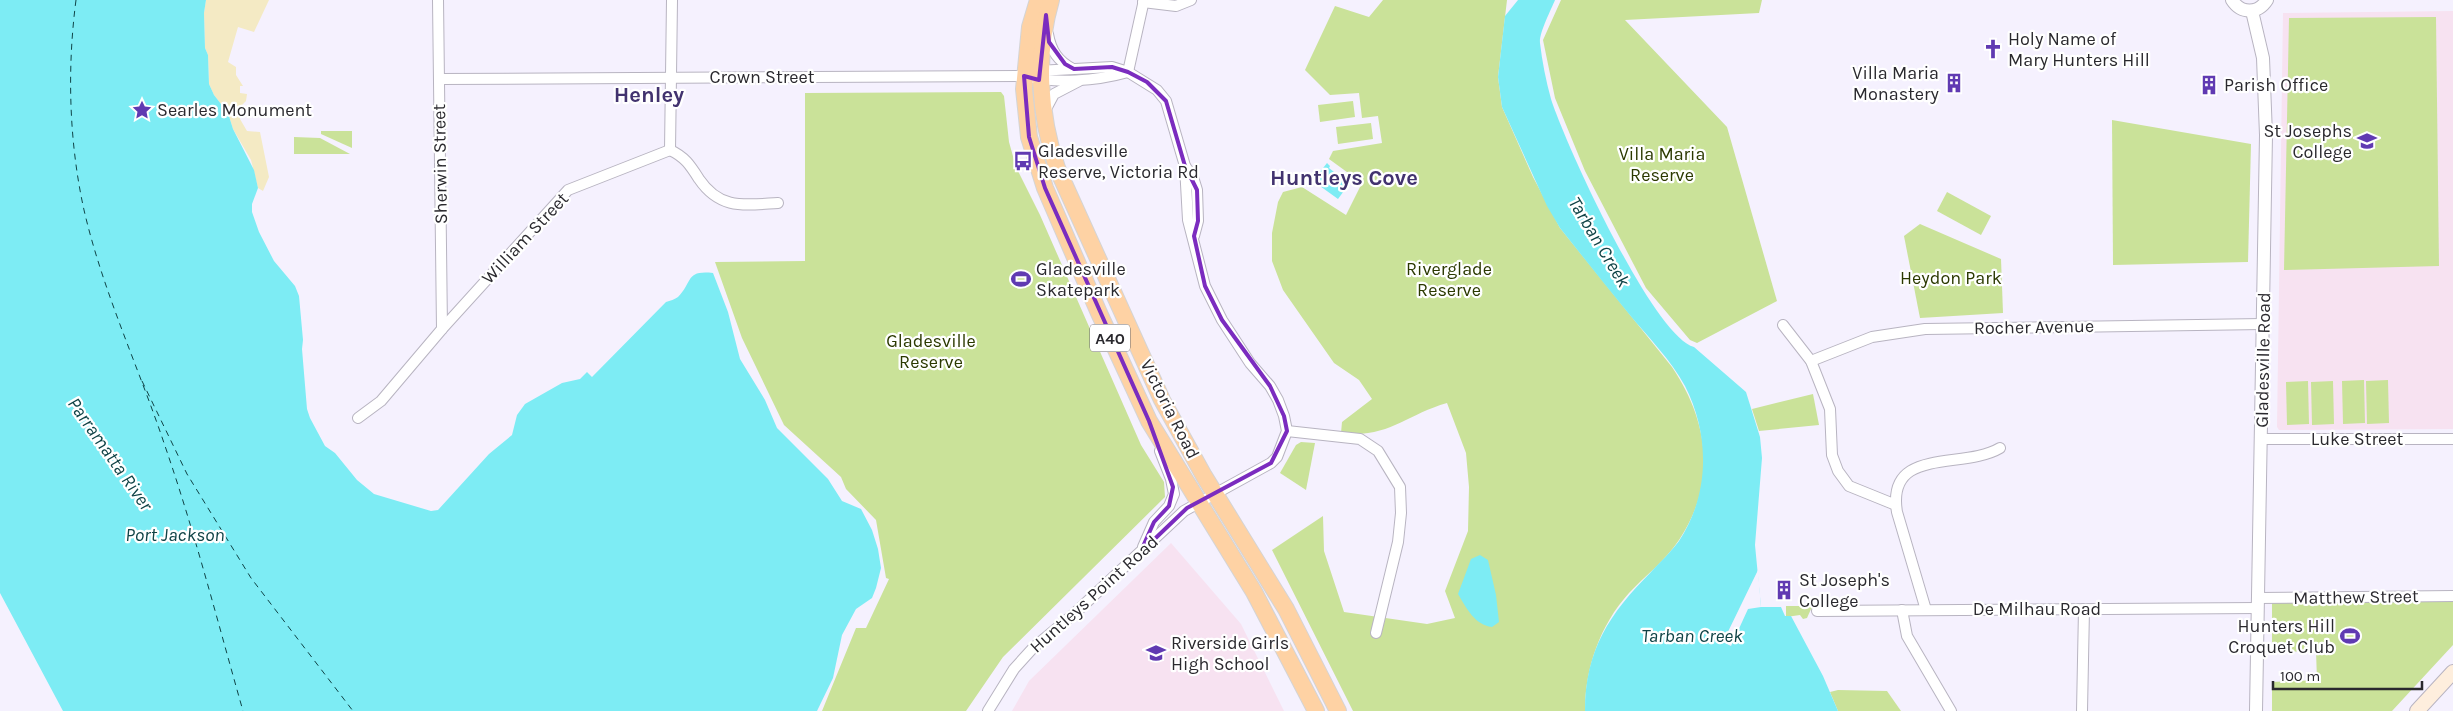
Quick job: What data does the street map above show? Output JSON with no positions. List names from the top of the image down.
{
  "streets": {
    "highway": ["A40", "Victoria Road"],
    "street": [
      "Crown Street",
      "Sherwin Street",
      "William Street",
      "Rocher Avenue",
      "Gladesville Road",
      "Luke Street",
      "Huntleys Point Road",
      "Matthew Street",
      "De Milhau Road"
    ]
  },
  "crossings": [
    ["Crown Street", "Sherwin Street"],
    ["Crown Street", "Victoria Road"],
    ["Sherwin Street", "William Street"],
    ["Rocher Avenue", "Gladesville Road"],
    ["Gladesville Road", "Luke Street"],
    ["Gladesville Road", "Matthew Street"],
    ["Gladesville Road", "De Milhau Road"],
    ["Victoria Road", "Huntleys Point Road"],
    ["Matthew Street", "De Milhau Road"]
  ],
  "districts": ["Henley", "Huntleys Cove"],
  "water": ["Tarban Creek", "Parramatta River", "Port Jackson"],
  "parks": [
    "Villa Maria Reserve",
    "Riverglade Reserve",
    "Heydon Park",
    "Gladesville Reserve"
  ],
  "places": {
    "church": ["Holy Name of Mary Hunters Hill"],
    "building": ["Villa Maria Monastery", "Parish Office", "St Joseph's College"],
    "place": ["Searles Monument"],
    "school or university": ["St Josephs College", "Riverside Girls High School"],
    "bus stop": ["Gladesville Reserve, Victoria Rd"],
    "sports": ["Gladesville Skatepark", "Hunters Hill Croquet Club"]
  },
  "scale_bar": "100 m"
}
